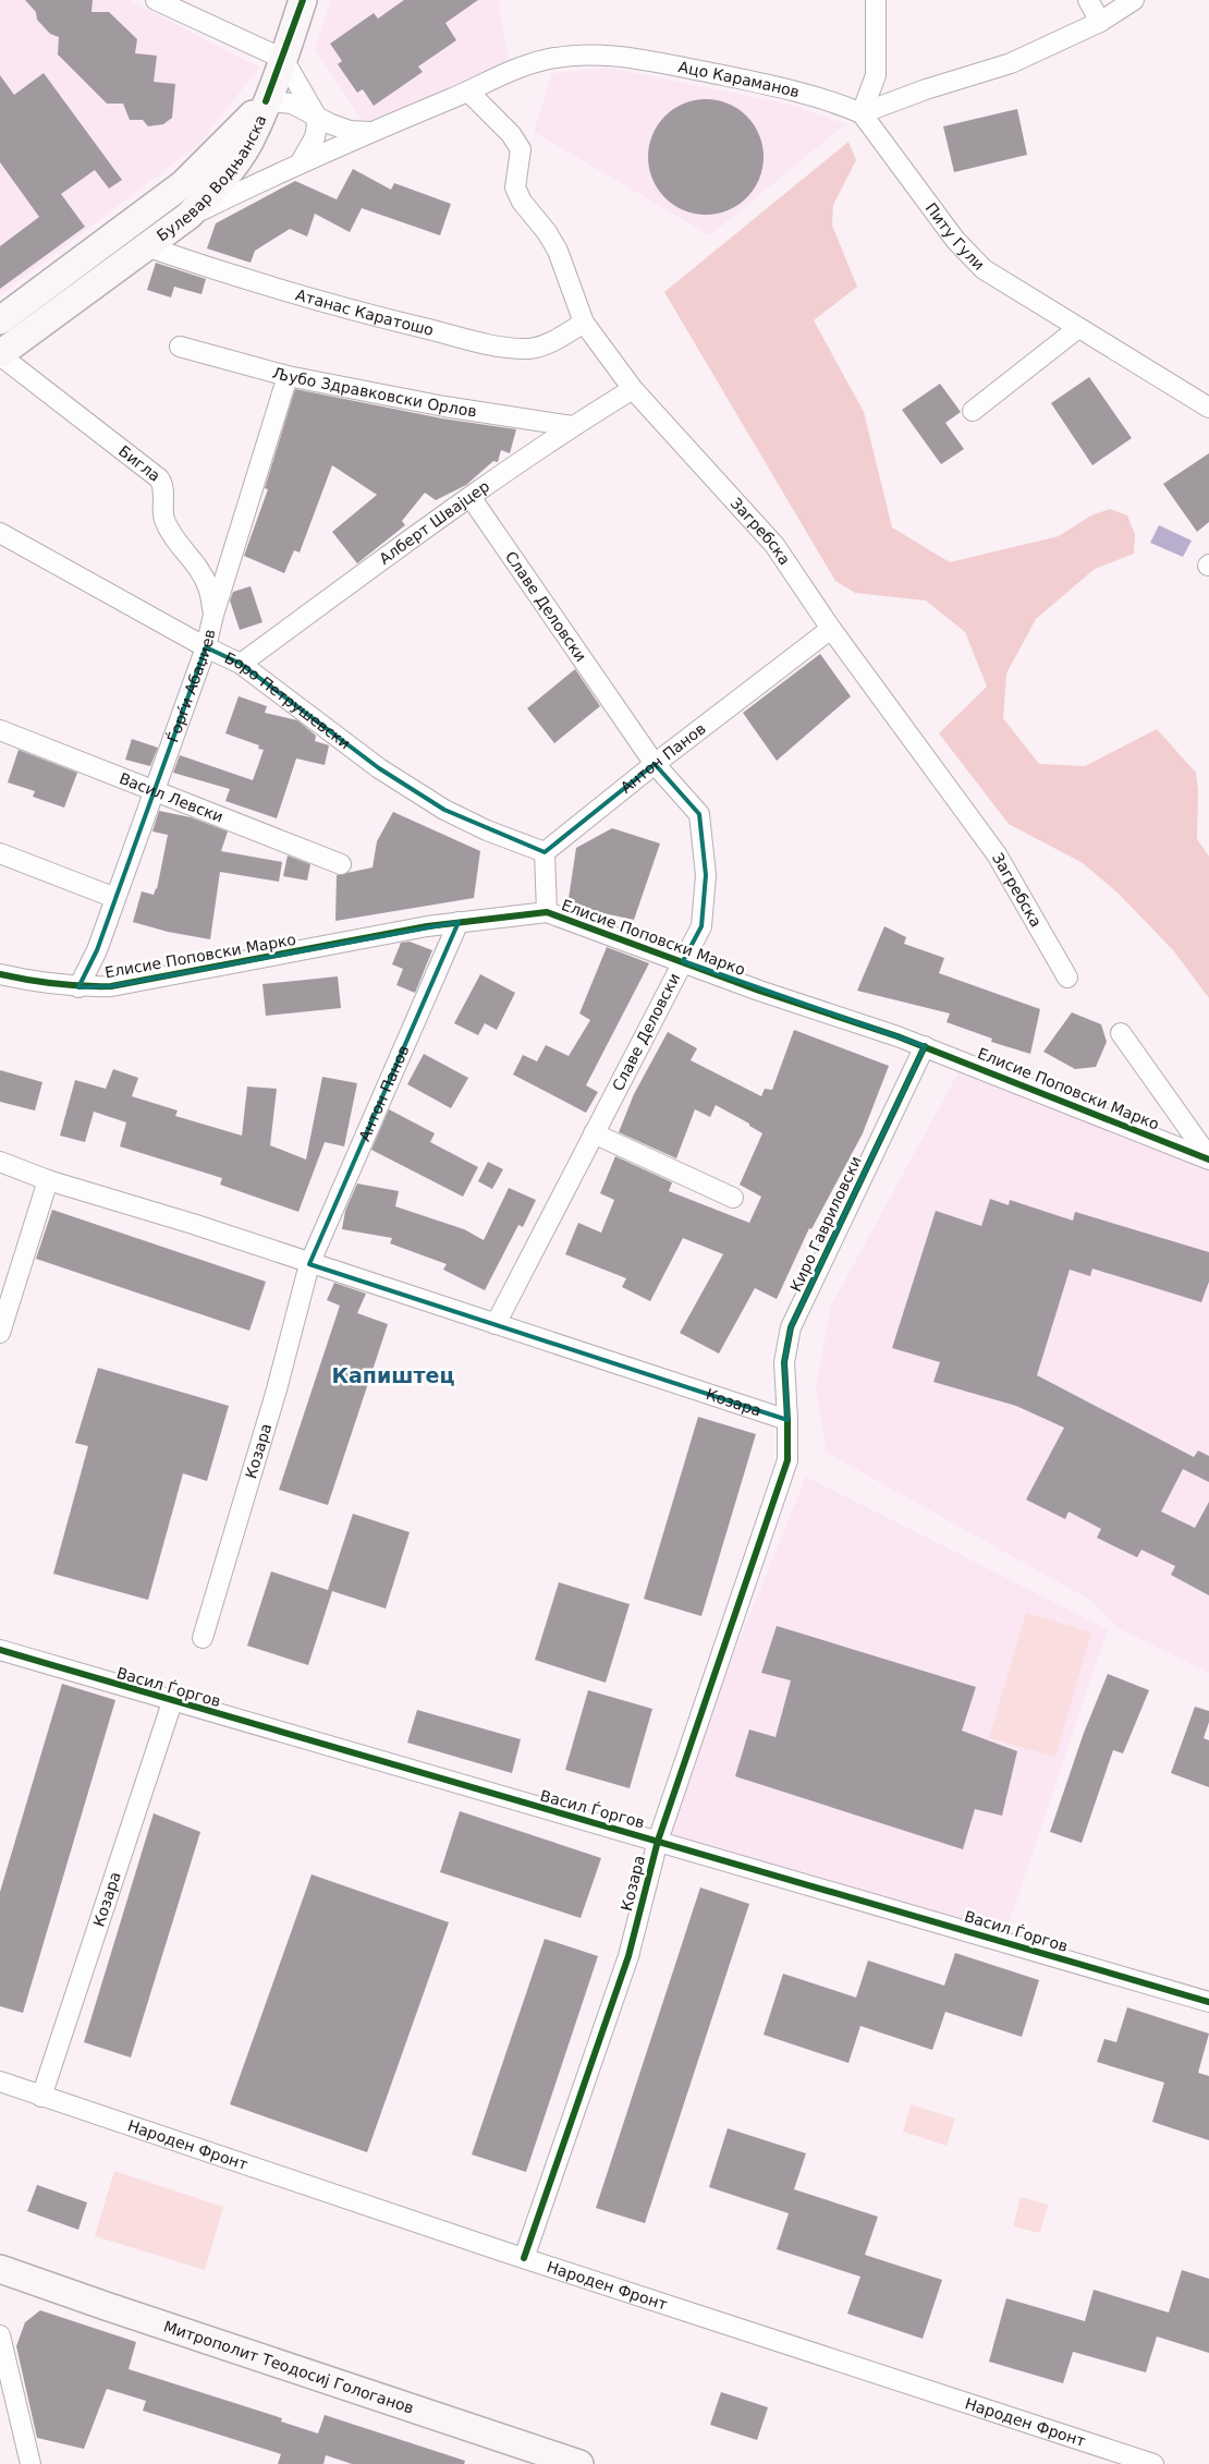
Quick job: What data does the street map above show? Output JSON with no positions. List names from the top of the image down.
{
  "streets": {
    "street": [
      "Ацо Караманов",
      "Булевар Водњанска",
      "Питу Гули",
      "Атанас Каратошо",
      "Љубо Здравковски Орлов",
      "Бигла",
      "Алберт Швајцер",
      "Загребска",
      "Славе Деловски",
      "Ѓорѓи Абаџиев",
      "Боро Петрушевски",
      "Антон Панов",
      "Васил Левски",
      "Елисие Поповски Марко",
      "Киро Гавриловски",
      "Козара",
      "Васил Ѓоргов",
      "Народен Фронт",
      "Митрополит Теодосиј Гологанов"
    ]
  },
  "crossings": [
    ["Ацо Караманов", "Булевар Водњанска"],
    ["Ацо Караманов", "Питу Гули"],
    ["Ацо Караманов", "Загребска"],
    ["Булевар Водњанска", "Атанас Каратошо"],
    ["Булевар Водњанска", "Бигла"],
    ["Атанас Каратошо", "Загребска"],
    ["Љубо Здравковски Орлов", "Алберт Швајцер"],
    ["Љубо Здравковски Орлов", "Ѓорѓи Абаџиев"],
    ["Бигла", "Ѓорѓи Абаџиев"],
    ["Алберт Швајцер", "Загребска"],
    ["Алберт Швајцер", "Славе Деловски"],
    ["Алберт Швајцер", "Боро Петрушевски"],
    ["Загребска", "Антон Панов"],
    ["Славе Деловски", "Антон Панов"],
    ["Славе Деловски", "Елисие Поповски Марко"],
    ["Славе Деловски", "Козара"],
    ["Ѓорѓи Абаџиев", "Боро Петрушевски"],
    ["Ѓорѓи Абаџиев", "Васил Левски"],
    ["Ѓорѓи Абаџиев", "Елисие Поповски Марко"],
    ["Боро Петрушевски", "Антон Панов"],
    ["Антон Панов", "Елисие Поповски Марко"],
    ["Антон Панов", "Козара"],
    ["Елисие Поповски Марко", "Киро Гавриловски"],
    ["Киро Гавриловски", "Козара"],
    ["Козара", "Васил Ѓоргов"],
    ["Козара", "Народен Фронт"]
  ],
  "districts": ["Капиштец"]
}
